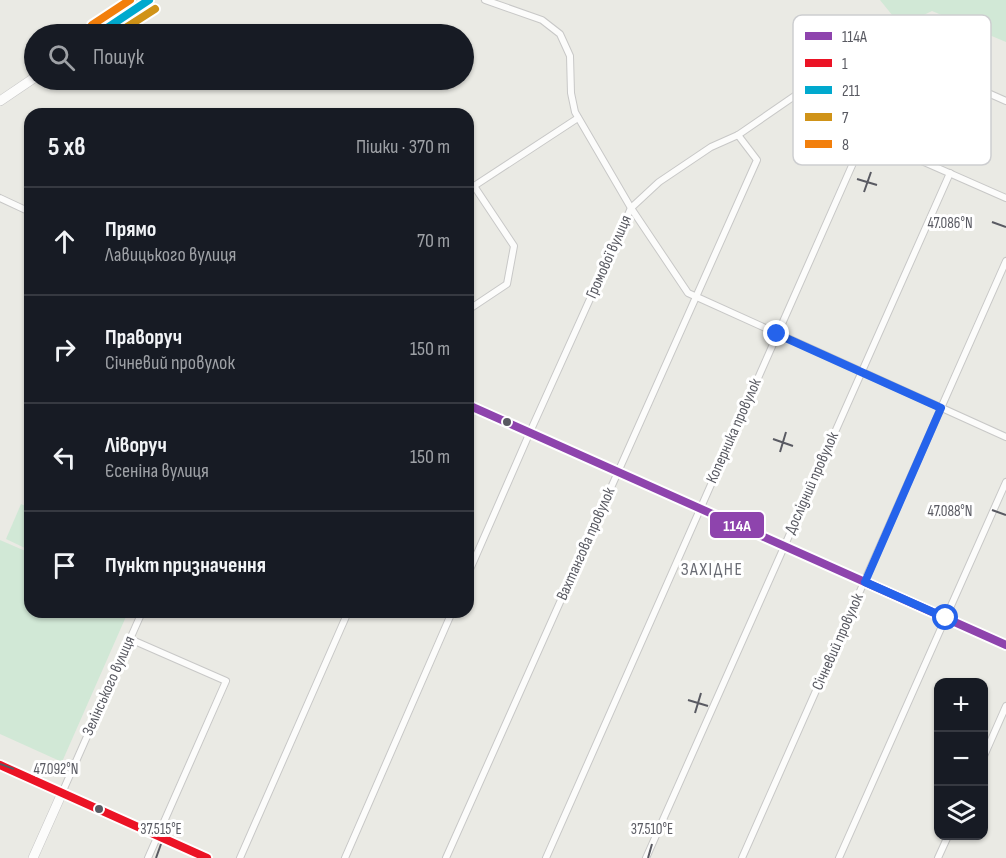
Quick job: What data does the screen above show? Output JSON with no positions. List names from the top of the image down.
{
  "streets": {
    "street": [
      "Громової вулиця",
      "Коперника провулок",
      "Дослідний провулок",
      "Вахтангова провулок",
      "Січневий провулок",
      "Зелінського вулиця"
    ]
  },
  "crossings": [
    ["Громової вулиця", "Вахтангова провулок"]
  ],
  "districts": ["ЗАХІДНЕ"],
  "lines": [
    "transit line 211",
    "transit line 8",
    "transit line 7",
    "transit line 114А",
    "transit line 1"
  ],
  "legend": [
    "114А",
    "1",
    "211",
    "7",
    "8"
  ],
  "page": {
    "search": "Пошук",
    "heading": ["5 хв", "Пішки · 370 m"],
    "list": [
      ["Прямо", "Лавицького вулиця", "70 m"],
      ["Праворуч", "Січневий провулок", "150 m"],
      ["Ліворуч", "Єсеніна вулиця", "150 m"],
      "Пункт призначення"
    ],
    "map_buttons": ["+", "−"]
  },
  "coordinates": [
    "47.086°N",
    "47.088°N",
    "47.092°N",
    "37.515°E",
    "37.510°E"
  ]
}
